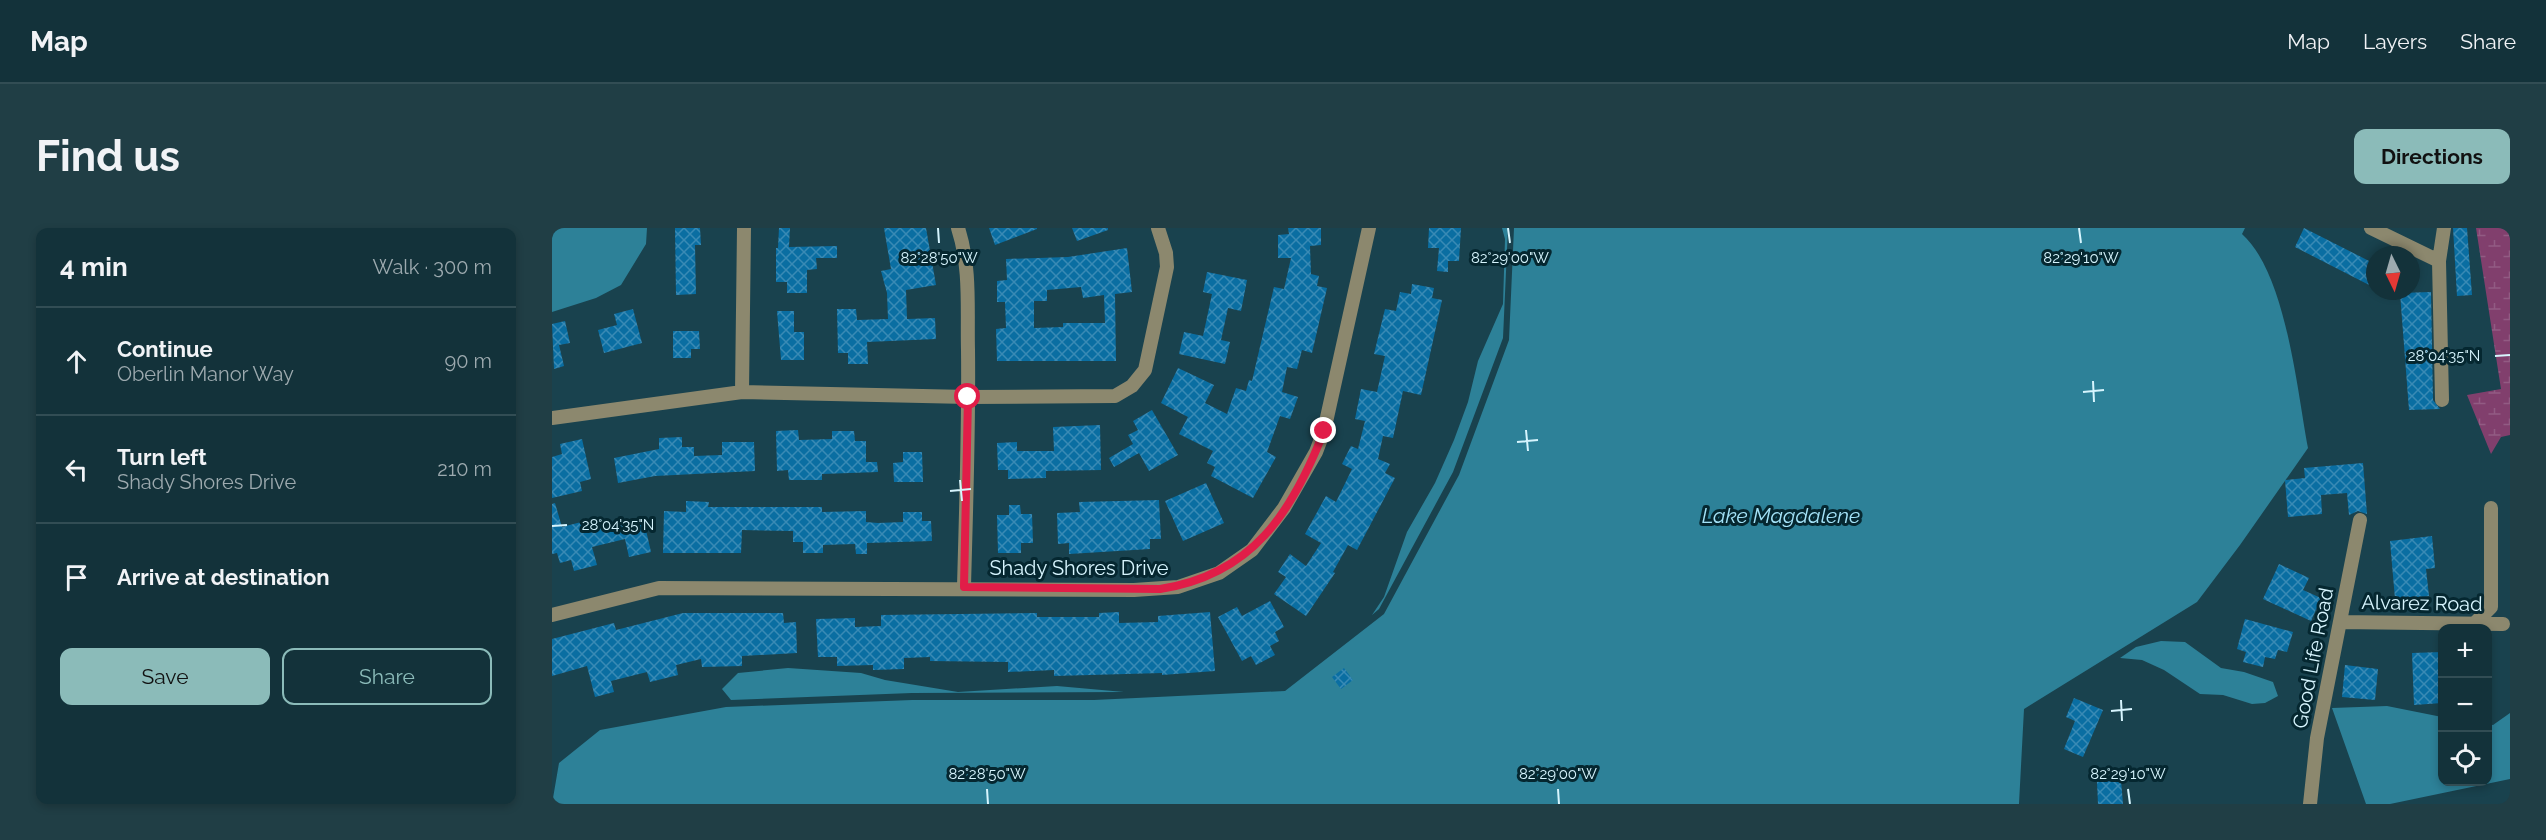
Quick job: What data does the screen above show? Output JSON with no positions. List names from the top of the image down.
{
  "streets": {
    "street": ["Shady Shores Drive", "Alvarez Road", "Good Life Road"]
  },
  "crossings": [
    ["Alvarez Road", "Good Life Road"]
  ],
  "water": ["Lake Magdalene"],
  "north": "bottom",
  "page": {
    "header": "Map",
    "nav": ["Map", "Layers", "Share"],
    "buttons": [
      "Directions",
      ["Save", "Share"]
    ],
    "title": "Find us",
    "heading": ["4 min", "Walk · 300 m"],
    "list": [
      ["Continue", "Oberlin Manor Way", "90 m"],
      ["Turn left", "Shady Shores Drive", "210 m"],
      "Arrive at destination"
    ],
    "map_buttons": ["+", "−"]
  },
  "coordinates": [
    "82°28'50\"W",
    "82°29'00\"W",
    "82°29'10\"W",
    "28°04'35\"N"
  ]
}
